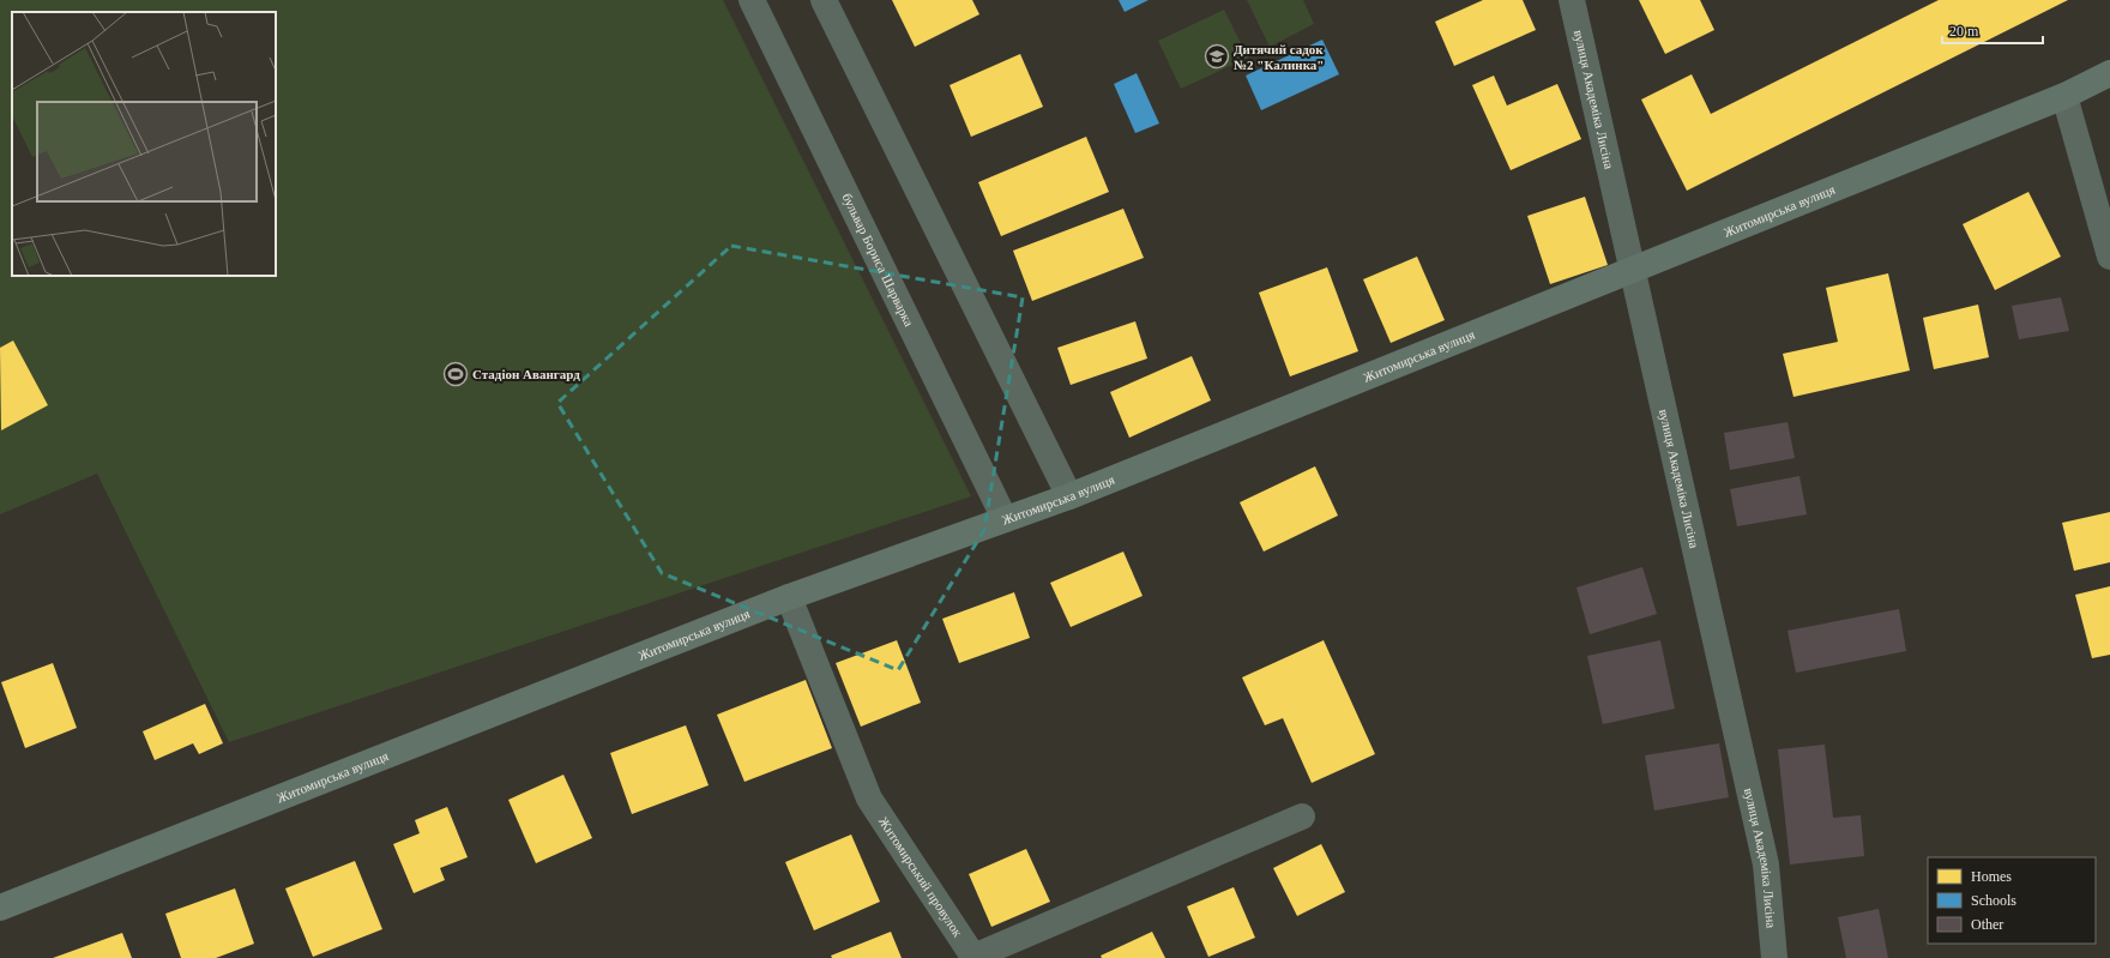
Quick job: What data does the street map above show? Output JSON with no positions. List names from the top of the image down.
{
  "streets": {
    "main road": ["Житомирська вулиця"],
    "street": ["вулиця Академіка Лисіна", "бульвар Бориса Шарварка", "Житомирський провулок"]
  },
  "crossings": [
    ["вулиця Академіка Лисіна", "Житомирська вулиця"],
    ["Житомирська вулиця", "бульвар Бориса Шарварка"],
    ["Житомирська вулиця", "Житомирський провулок"]
  ],
  "places": {
    "school or university": ["Дитячий садок №2 \"Калинка\""],
    "sports": ["Стадіон Авангард"]
  },
  "legend": ["Homes", "Schools", "Other"],
  "scale_bar": "20 m"
}
